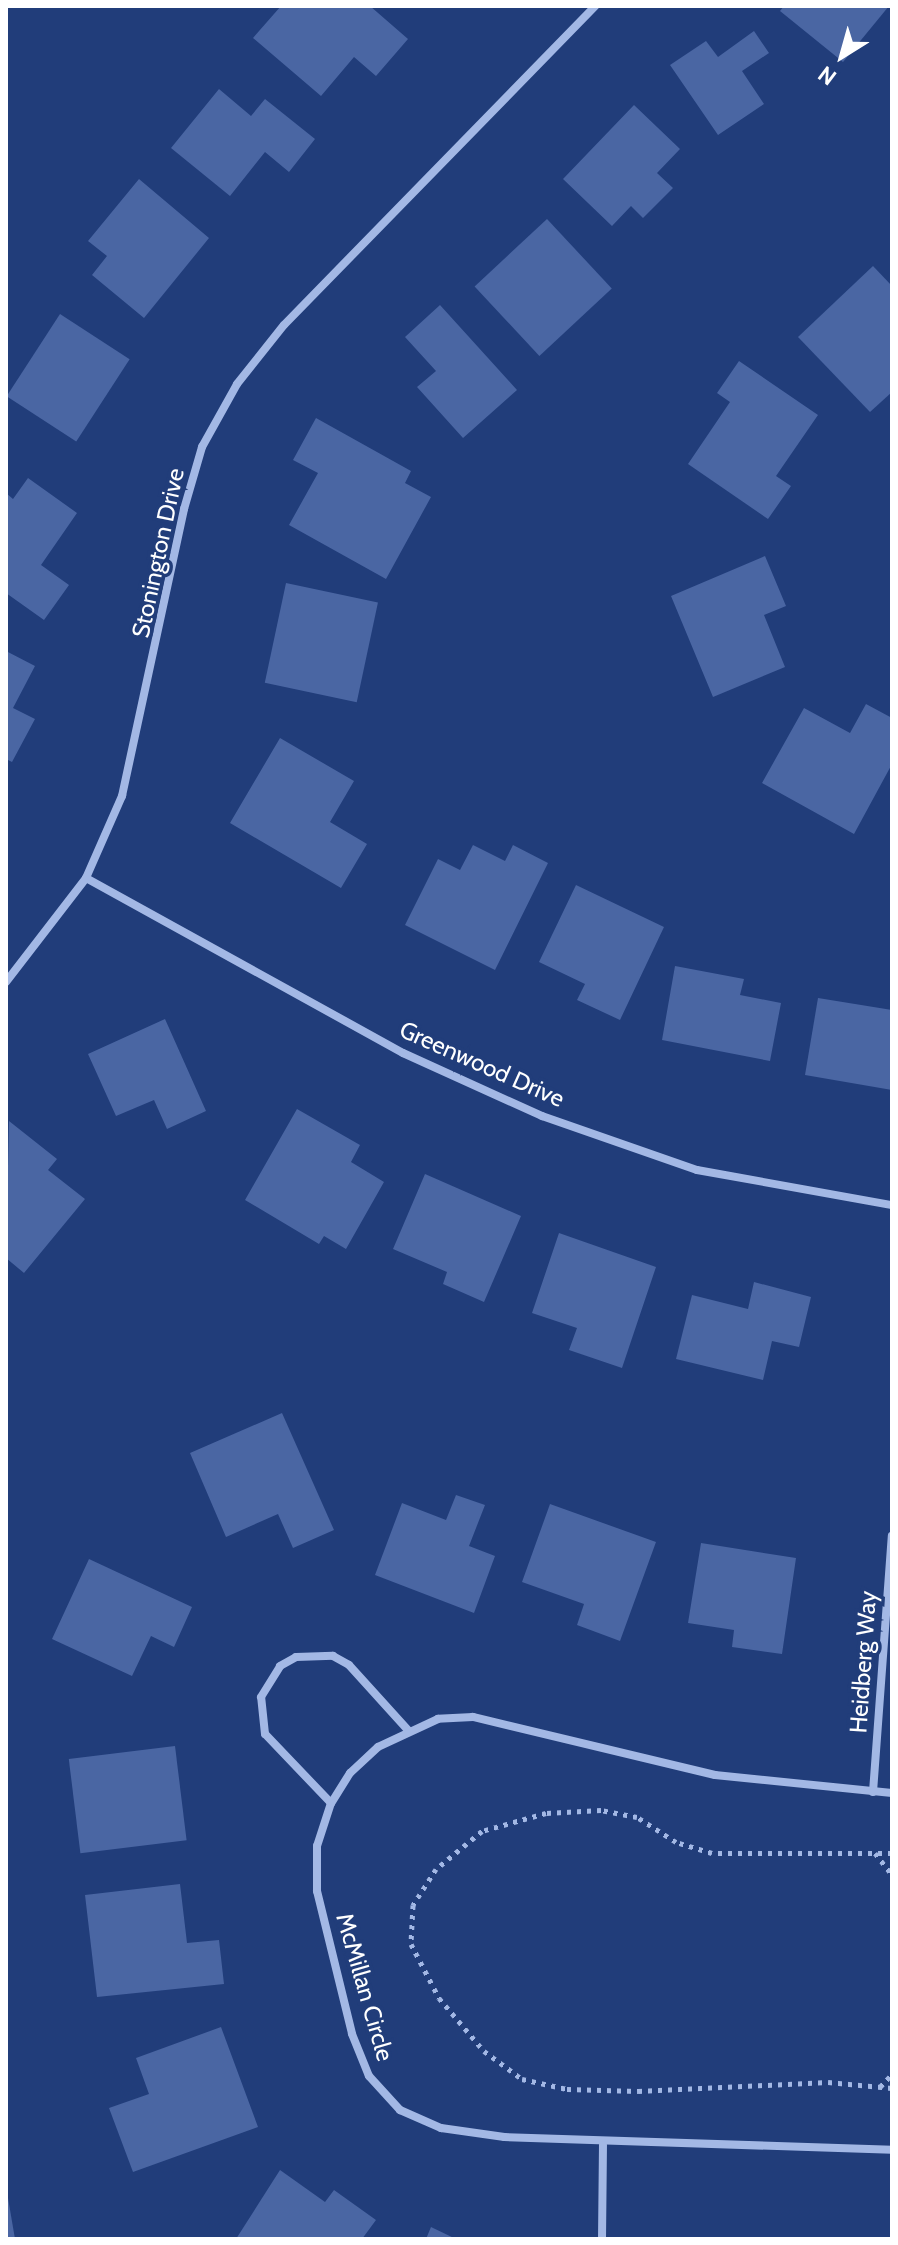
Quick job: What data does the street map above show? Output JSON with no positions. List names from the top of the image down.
{
  "streets": {
    "street": [
      "Stonington Drive",
      "Greenwood Drive",
      "Heidberg Way",
      "McMillan Circle"
    ]
  },
  "crossings": [
    ["Stonington Drive", "Greenwood Drive"],
    ["Heidberg Way", "McMillan Circle"]
  ],
  "north": "bottom left"
}
